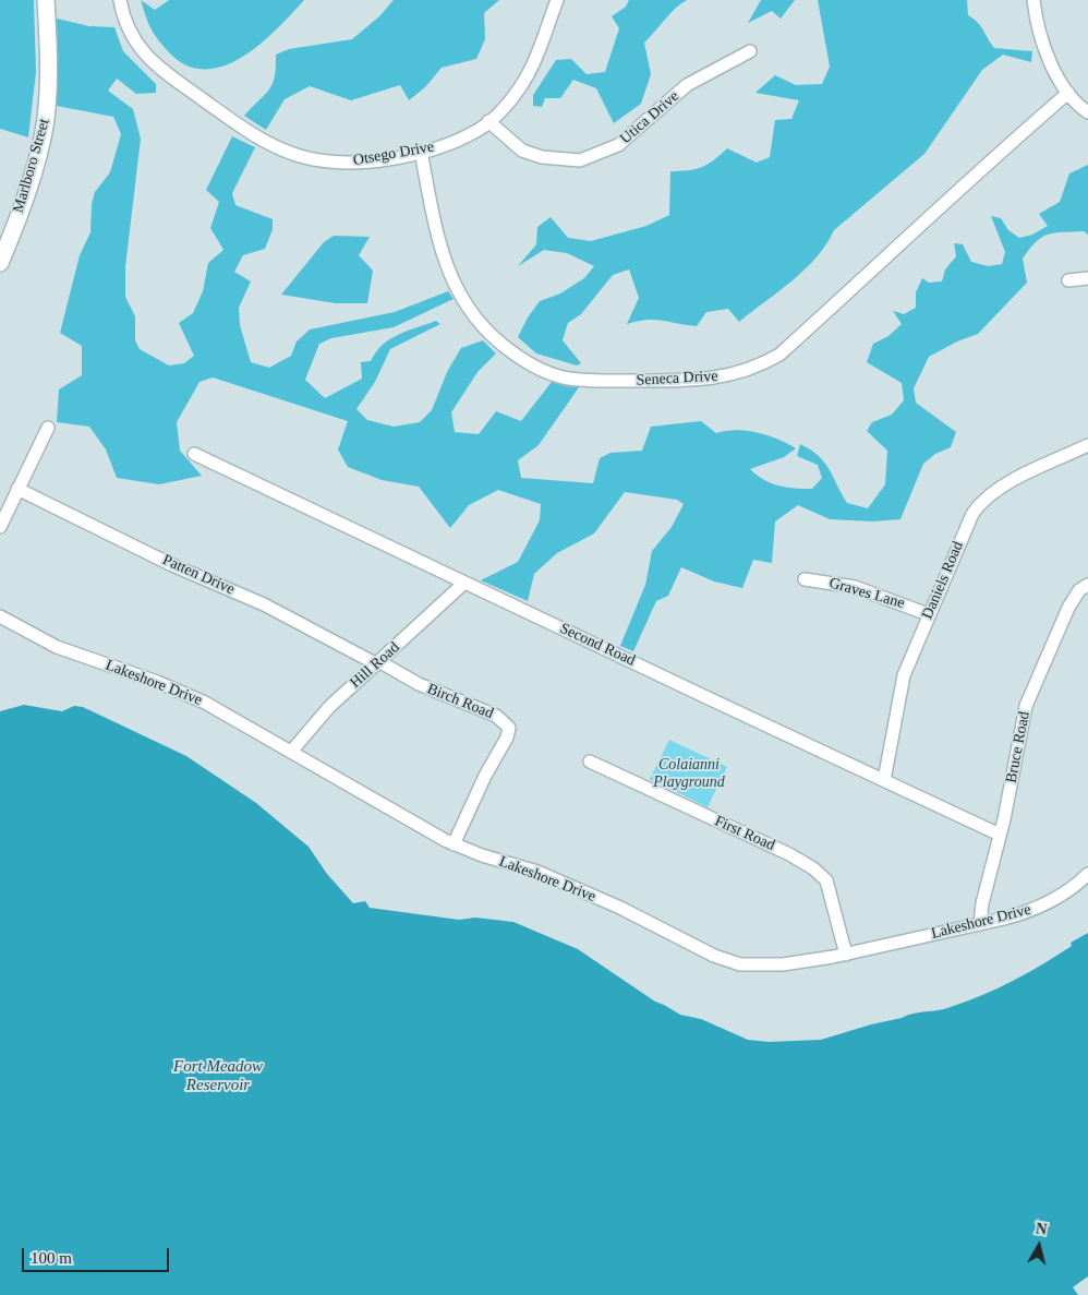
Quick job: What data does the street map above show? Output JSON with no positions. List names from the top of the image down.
{
  "streets": {
    "street": [
      "Utica Drive",
      "Otsego Drive",
      "Marlboro Street",
      "Seneca Drive",
      "Patten Drive",
      "Daniels Road",
      "Graves Lane",
      "Second Road",
      "Hill Road",
      "Lakeshore Drive",
      "Birch Road",
      "Bruce Road",
      "First Road"
    ]
  },
  "crossings": [
    ["Utica Drive", "Otsego Drive"],
    ["Otsego Drive", "Seneca Drive"],
    ["Patten Drive", "Hill Road"],
    ["Patten Drive", "Birch Road"],
    ["Daniels Road", "Graves Lane"],
    ["Daniels Road", "Second Road"],
    ["Second Road", "Hill Road"],
    ["Second Road", "Bruce Road"],
    ["Hill Road", "Lakeshore Drive"],
    ["Hill Road", "Birch Road"],
    ["Lakeshore Drive", "Birch Road"],
    ["Lakeshore Drive", "Bruce Road"],
    ["Lakeshore Drive", "First Road"]
  ],
  "water": ["Fort Meadow Reservoir"],
  "parks": ["Colaianni Playground"],
  "scale_bar": "100 m",
  "north": "top"
}
